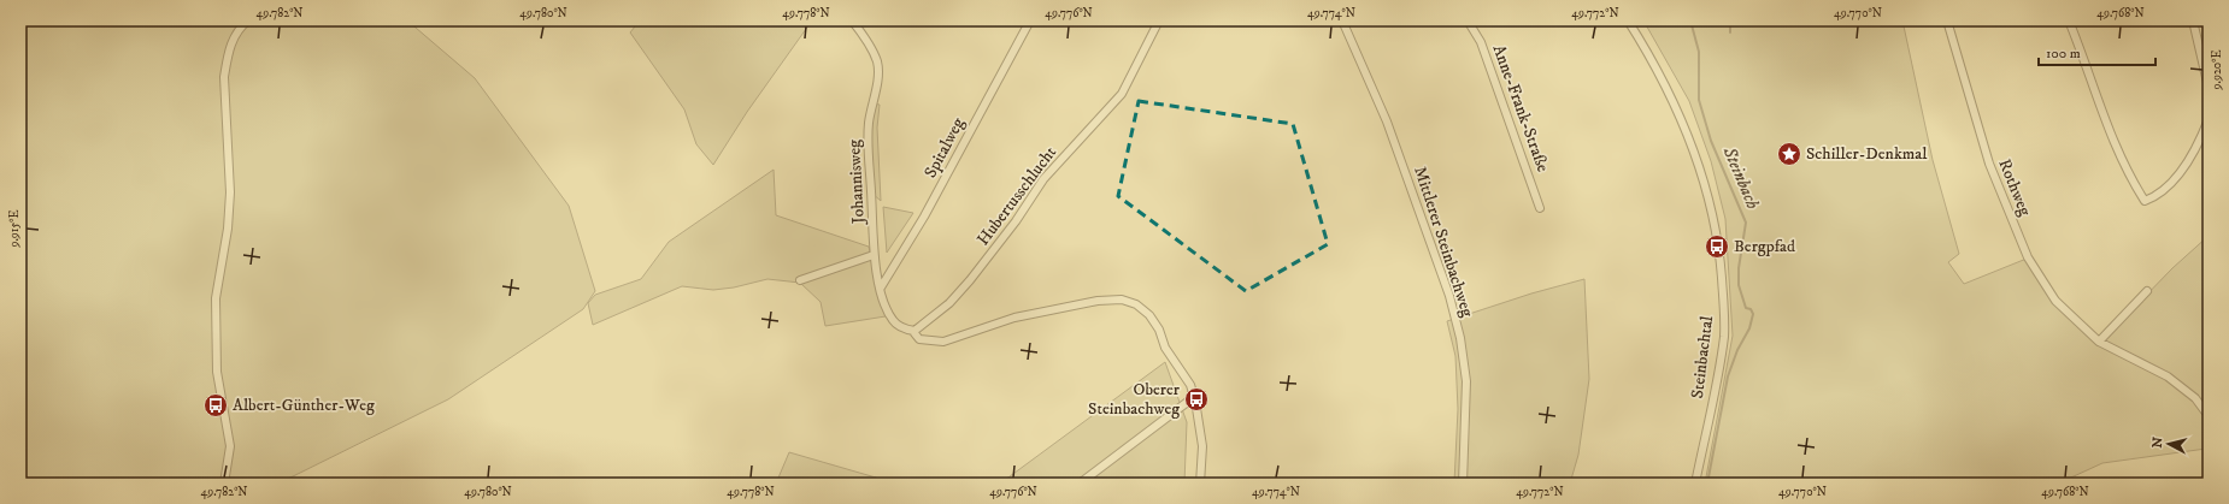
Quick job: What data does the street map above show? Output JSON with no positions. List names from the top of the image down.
{
  "streets": {
    "street": [
      "Anne-Frank-Straße",
      "Spitalweg",
      "Johannisweg",
      "Rothweg",
      "Hubertusschlucht",
      "Mittlerer Steinbachweg",
      "Steinbachtal"
    ]
  },
  "crossings": [
    ["Spitalweg", "Johannisweg"],
    ["Johannisweg", "Hubertusschlucht"]
  ],
  "water": ["Steinbach"],
  "places": {
    "place": ["Schiller-Denkmal"],
    "bus stop": ["Bergpfad", "Oberer Steinbachweg", "Albert-Günther-Weg"]
  },
  "scale_bar": "100 m",
  "north": "left",
  "coordinates": [
    "49.782°N",
    "49.780°N",
    "49.778°N",
    "49.776°N",
    "49.774°N",
    "49.772°N",
    "49.770°N",
    "49.768°N",
    "9.920°E",
    "9.915°E"
  ]
}
